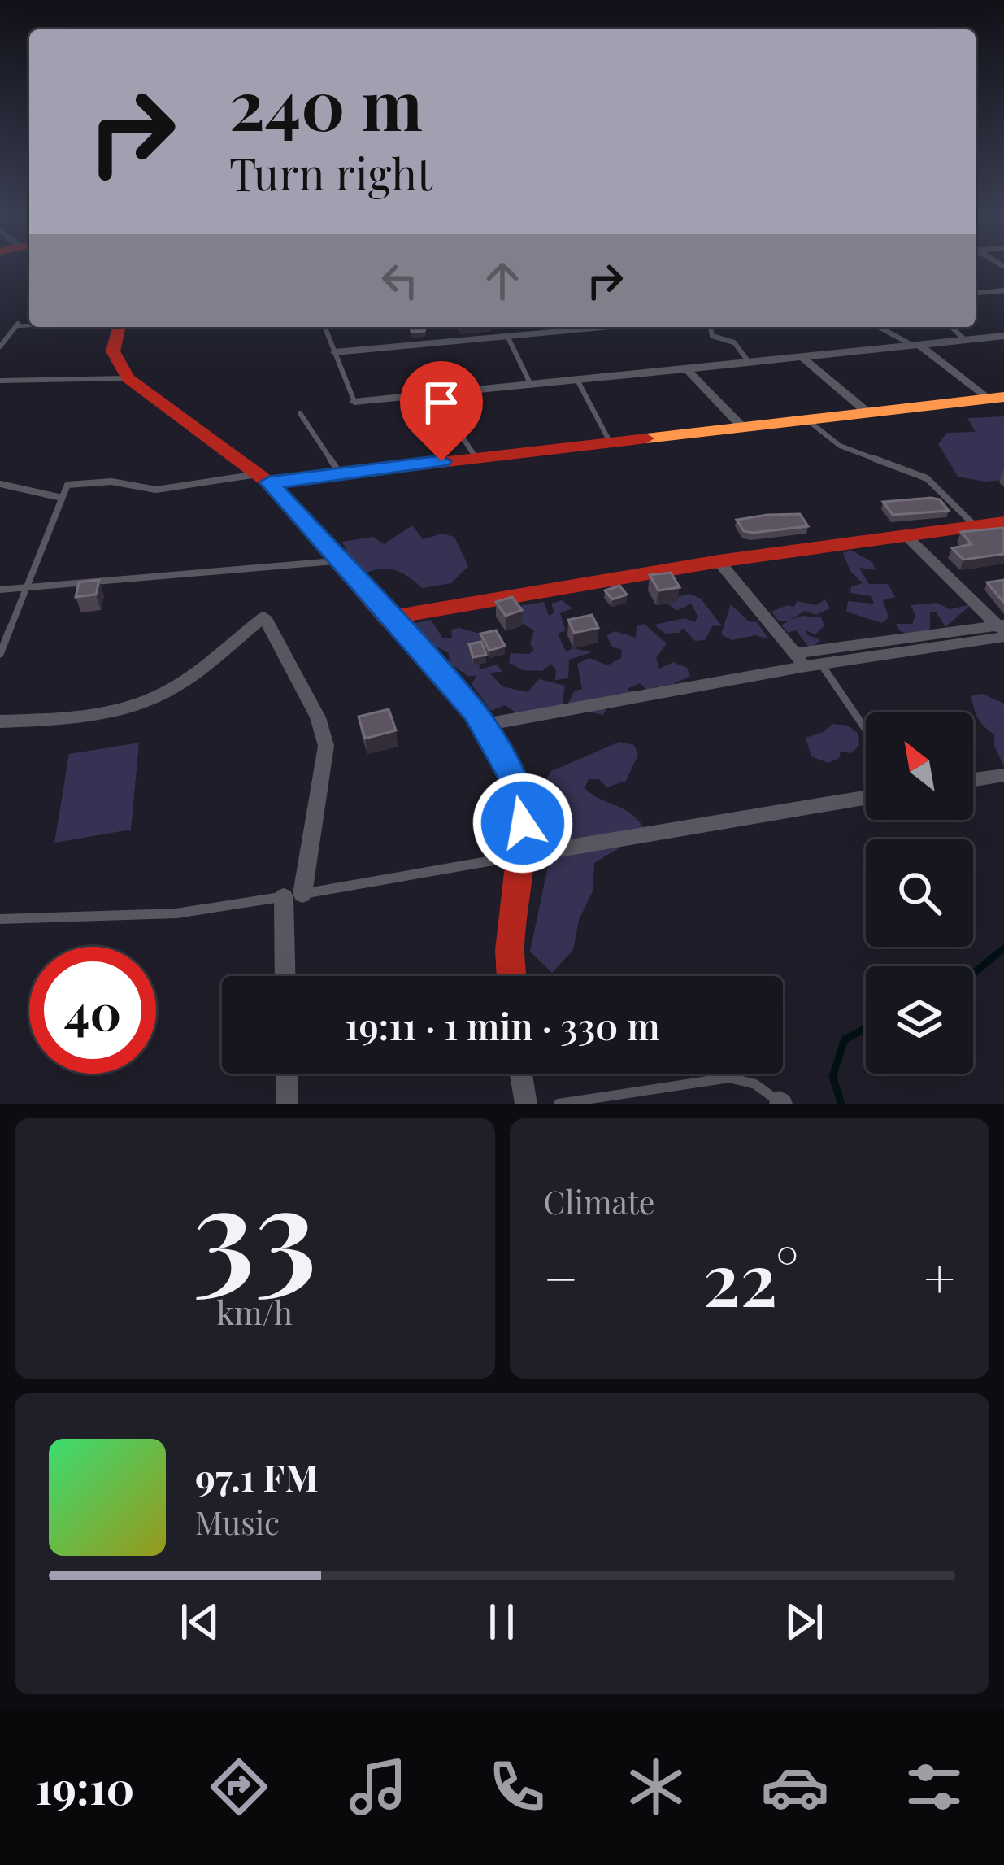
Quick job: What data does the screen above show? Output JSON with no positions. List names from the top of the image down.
{
  "north": "top left",
  "page": {
    "turn": ["240 m", "Turn right"],
    "limit": "40",
    "trip": "19:11 · 1 min · 330 m",
    "tile": [
      ["33", "km/h"],
      "Climate"
    ],
    "heat": ["−", "22°", "+"],
    "song": ["97.1 FM", "Music"],
    "tabs": "19:10"
  }
}
